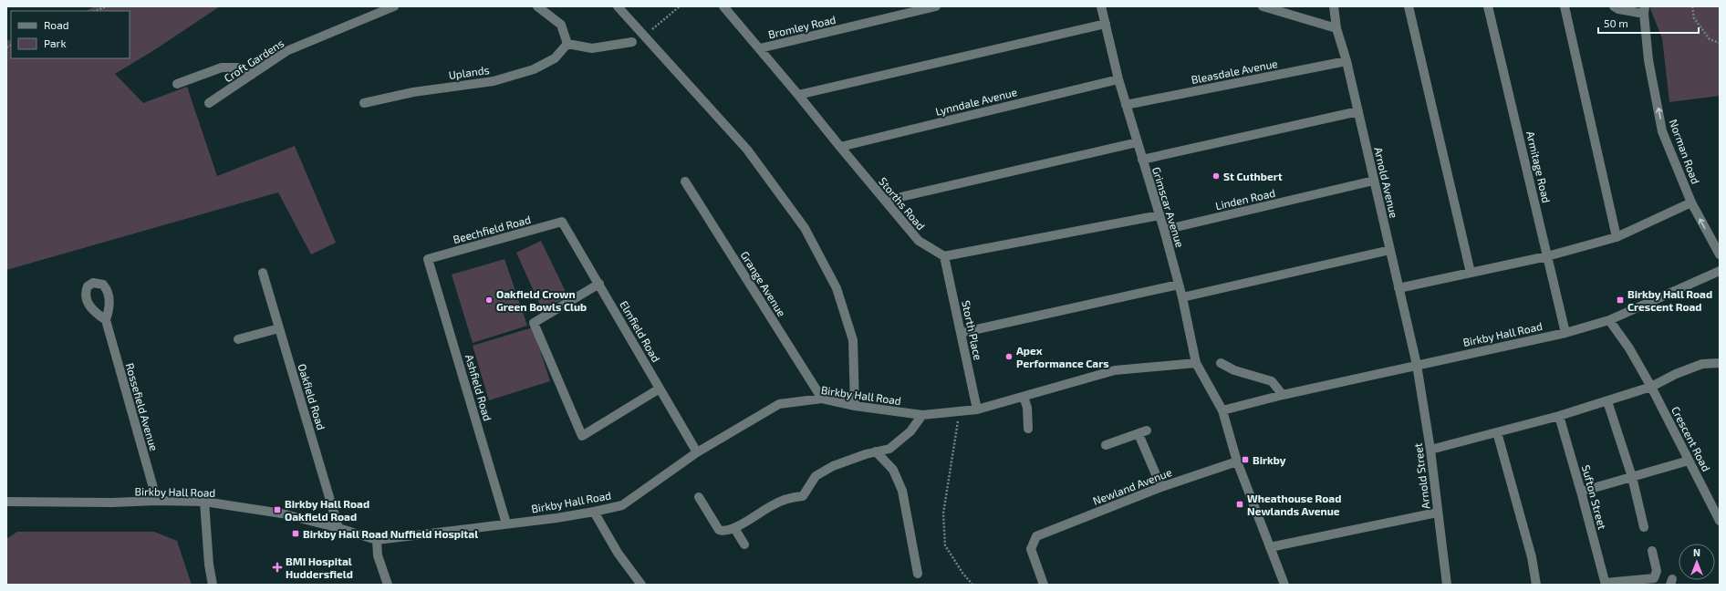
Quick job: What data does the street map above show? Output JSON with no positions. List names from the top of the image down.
{
  "streets": {
    "street": [
      "Bromley Road",
      "Croft Gardens",
      "Bleasdale Avenue",
      "Uplands",
      "Lynndale Avenue",
      "Norman Road",
      "Armitage Road",
      "Arnold Avenue",
      "Linden Road",
      "Storths Road",
      "Grimscar Avenue",
      "Beechfield Road",
      "Grange Avenue",
      "Storth Place",
      "Elmfield Road",
      "Birkby Hall Road",
      "Ashfield Road",
      "Oakfield Road",
      "Rossefield Avenue",
      "Crescent Road",
      "Arnold Street",
      "Newland Avenue",
      "Sufton Street"
    ]
  },
  "crossings": [
    ["Bromley Road", "Storths Road"],
    ["Bleasdale Avenue", "Arnold Avenue"],
    ["Bleasdale Avenue", "Grimscar Avenue"],
    ["Lynndale Avenue", "Storths Road"],
    ["Lynndale Avenue", "Grimscar Avenue"],
    ["Armitage Road", "Birkby Hall Road"],
    ["Arnold Avenue", "Linden Road"],
    ["Arnold Avenue", "Birkby Hall Road"],
    ["Arnold Avenue", "Arnold Street"],
    ["Linden Road", "Grimscar Avenue"],
    ["Storths Road", "Storth Place"],
    ["Grimscar Avenue", "Birkby Hall Road"],
    ["Grimscar Avenue", "Newland Avenue"],
    ["Beechfield Road", "Elmfield Road"],
    ["Beechfield Road", "Ashfield Road"],
    ["Grange Avenue", "Birkby Hall Road"],
    ["Storth Place", "Birkby Hall Road"],
    ["Elmfield Road", "Birkby Hall Road"],
    ["Birkby Hall Road", "Ashfield Road"],
    ["Birkby Hall Road", "Oakfield Road"],
    ["Birkby Hall Road", "Rossefield Avenue"],
    ["Birkby Hall Road", "Crescent Road"],
    ["Birkby Hall Road", "Arnold Street"]
  ],
  "places": {
    "other": ["St Cuthbert", "Oakfield Crown Green Bowls Club", "Apex Performance Cars"],
    "transit": [
      "Birkby Hall Road Crescent Road",
      "Birkby",
      "Wheathouse Road Newlands Avenue",
      "Birkby Hall Road Oakfield Road",
      "Birkby Hall Road Nuffield Hospital"
    ],
    "health": ["BMI Hospital Huddersfield"]
  },
  "legend": ["Road", "Park"],
  "scale_bar": "50 m",
  "north": "top"
}
